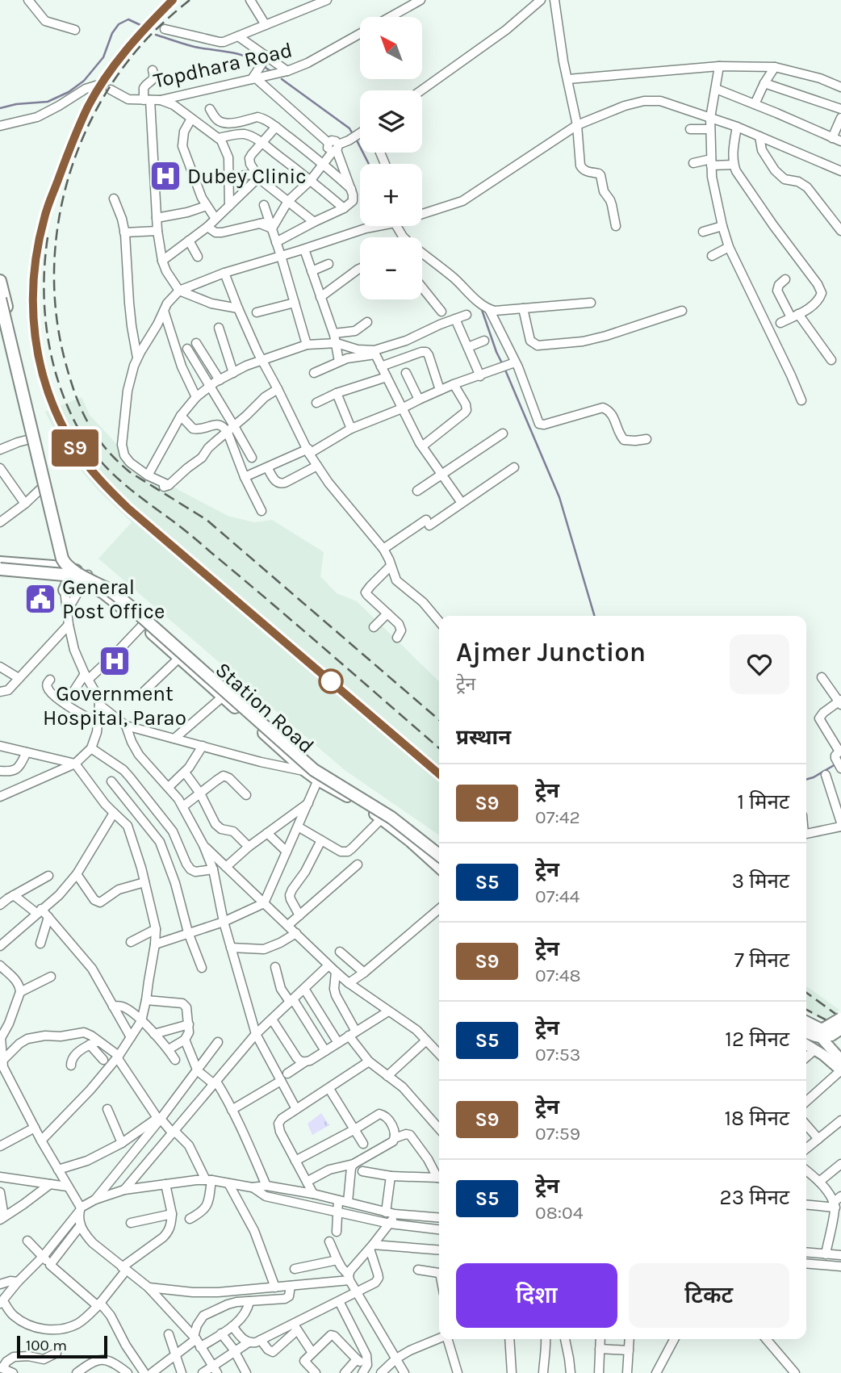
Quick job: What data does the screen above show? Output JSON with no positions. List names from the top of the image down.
{
  "streets": {
    "highway": ["Station Road"],
    "street": ["Topdhara Road"]
  },
  "places": {
    "hospital": ["Dubey Clinic", "Government Hospital, Parao"],
    "public building": ["General Post Office"]
  },
  "scale_bar": "100 m",
  "north": "top left",
  "page": {
    "on_map": "S9",
    "map_buttons": ["+", "−"],
    "heading": [
      ["Ajmer Junction", "ट्रेन"],
      "प्रस्थान"
    ],
    "list": [
      {
        "mark": "S9",
        "name": "ट्रेन",
        "note": "07:42",
        "value": "1 मिनट"
      },
      {
        "mark": "S5",
        "name": "ट्रेन",
        "note": "07:44",
        "value": "3 मिनट"
      },
      {
        "mark": "S9",
        "name": "ट्रेन",
        "note": "07:48",
        "value": "7 मिनट"
      },
      {
        "mark": "S5",
        "name": "ट्रेन",
        "note": "07:53",
        "value": "12 मिनट"
      },
      {
        "mark": "S9",
        "name": "ट्रेन",
        "note": "07:59",
        "value": "18 मिनट"
      },
      {
        "mark": "S5",
        "name": "ट्रेन",
        "note": "08:04",
        "value": "23 मिनट"
      }
    ],
    "buttons": ["दिशा", "टिकट"],
    "scale": "100 m"
  }
}
